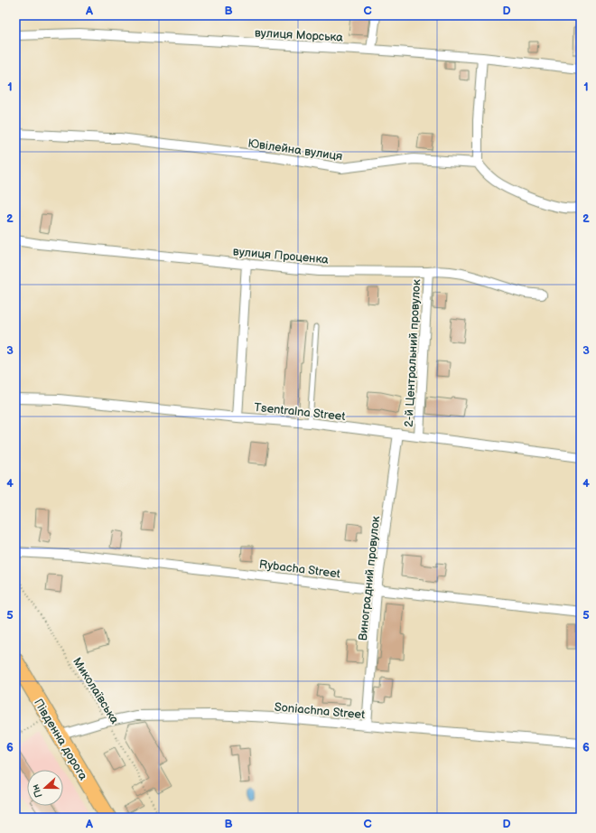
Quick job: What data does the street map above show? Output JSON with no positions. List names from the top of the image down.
{
  "streets": {
    "highway": ["Південна дорога"],
    "street": [
      "вулиця Морська",
      "Ювілейна вулиця",
      "вулиця Проценка",
      "2-й Центральний провулок",
      "Tsentralna Street",
      "Rybacha Street",
      "Виноградний провулок",
      "Soniachna Street"
    ],
    "path": ["Миколаївська"]
  },
  "crossings": [
    ["вулиця Проценка", "2-й Центральний провулок"],
    ["2-й Центральний провулок", "Tsentralna Street"],
    ["Tsentralna Street", "Виноградний провулок"],
    ["Rybacha Street", "Виноградний провулок"],
    ["Виноградний провулок", "Soniachna Street"],
    ["Миколаївська", "Soniachna Street"],
    ["Soniachna Street", "Південна дорога"]
  ],
  "north": "left",
  "grid": {
    "columns": [
      "A",
      "B",
      "C",
      "D"
    ],
    "rows": [
      "1",
      "2",
      "3",
      "4",
      "5",
      "6"
    ]
  }
}
